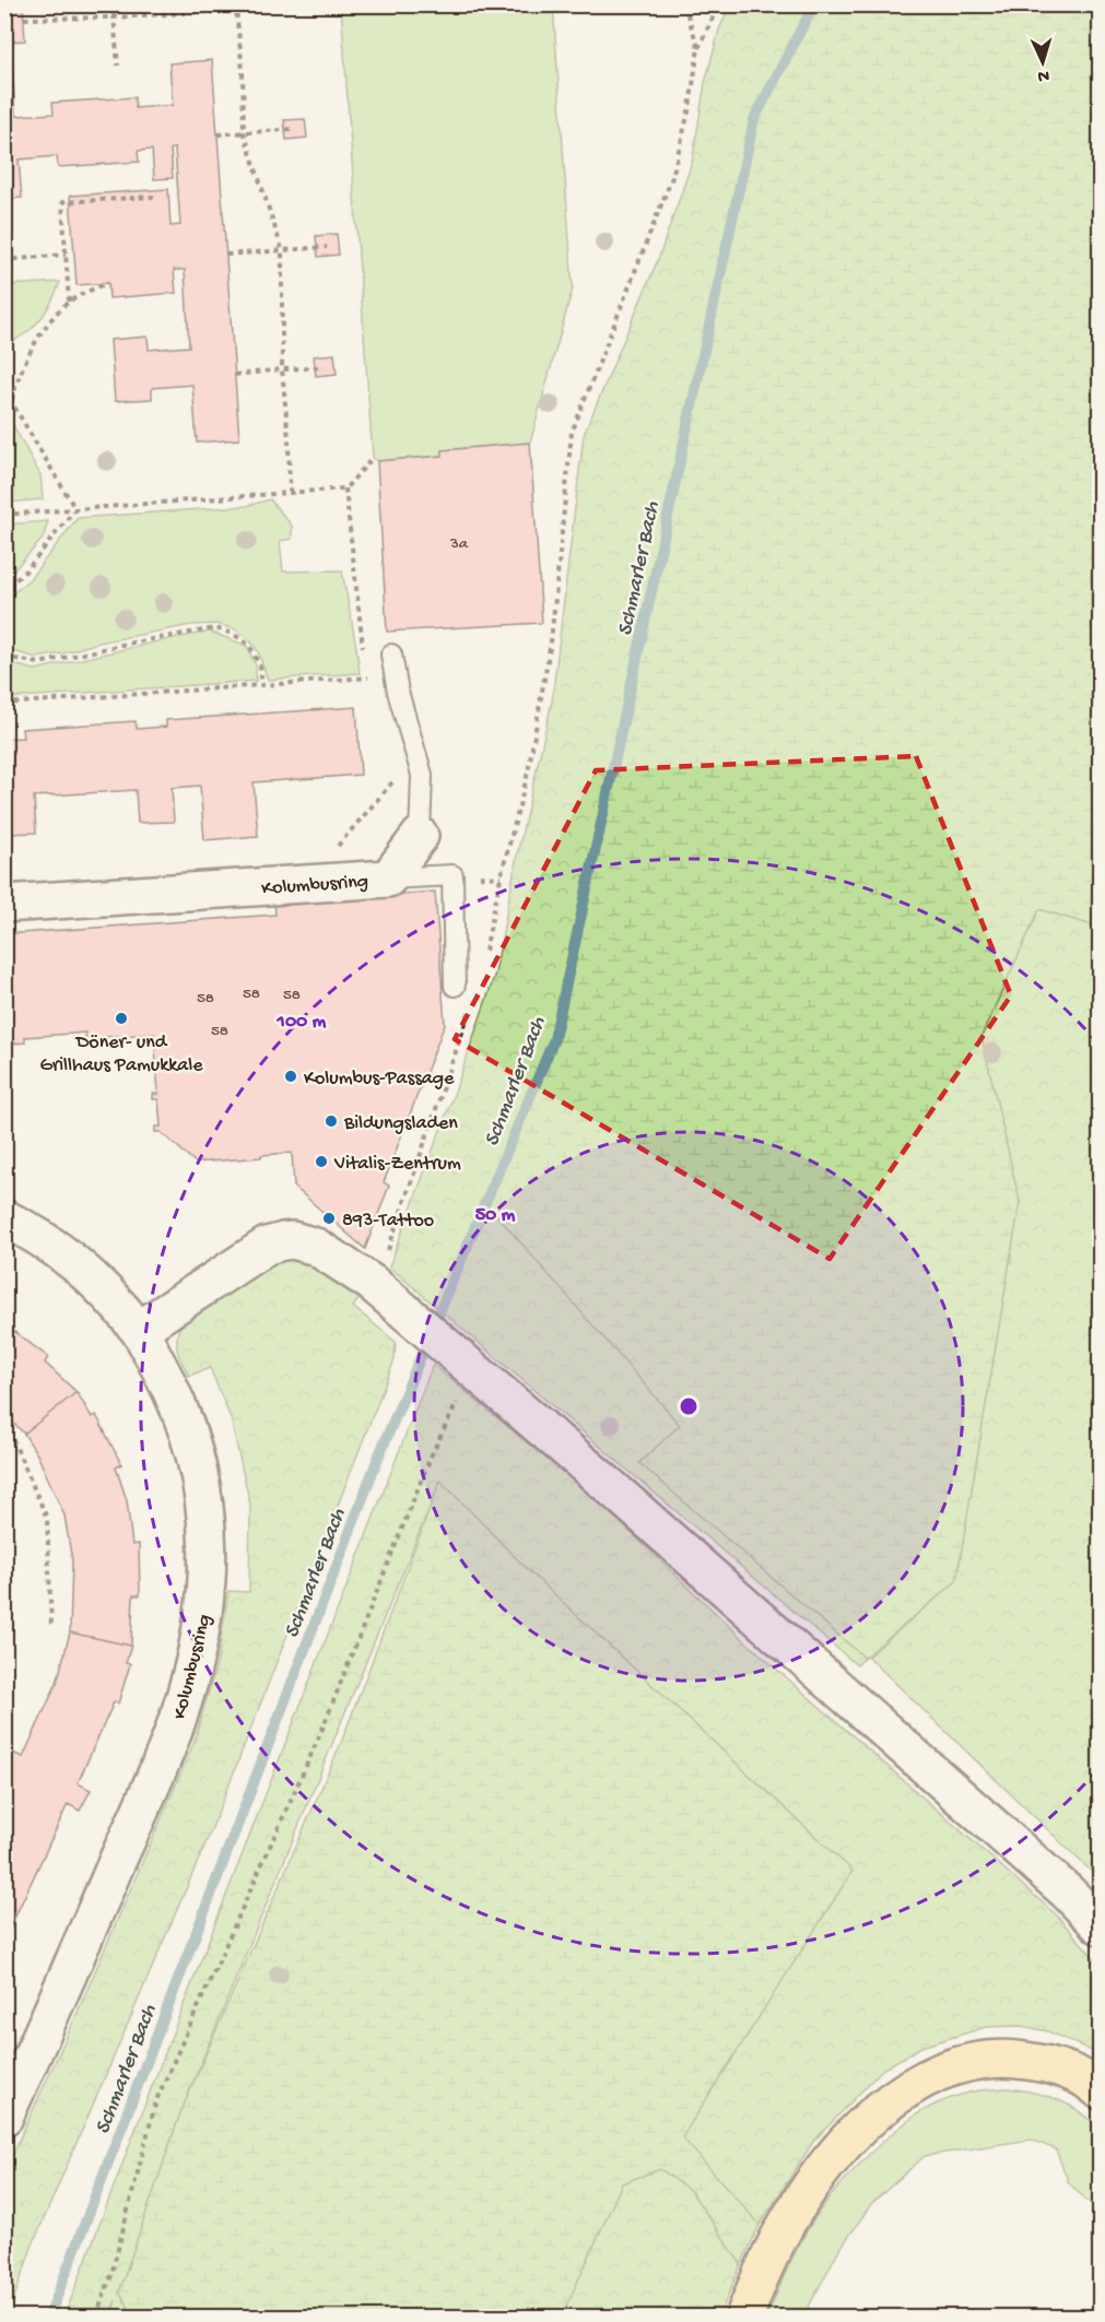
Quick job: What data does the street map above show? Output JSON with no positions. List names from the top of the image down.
{
  "streets": {
    "street": ["Kolumbusring"]
  },
  "water": ["Schmarler Bach"],
  "places": [
    "Döner- und Grillhaus Pamukkale",
    "Kolumbus-Passage",
    "Bildungsladen",
    "Vitalis-Zentrum",
    "893-Tattoo"
  ],
  "house_numbers": [
    "3a",
    "58",
    "58",
    "58",
    "58"
  ],
  "north": "bottom",
  "rings": ["100 m", "50 m"]
}
